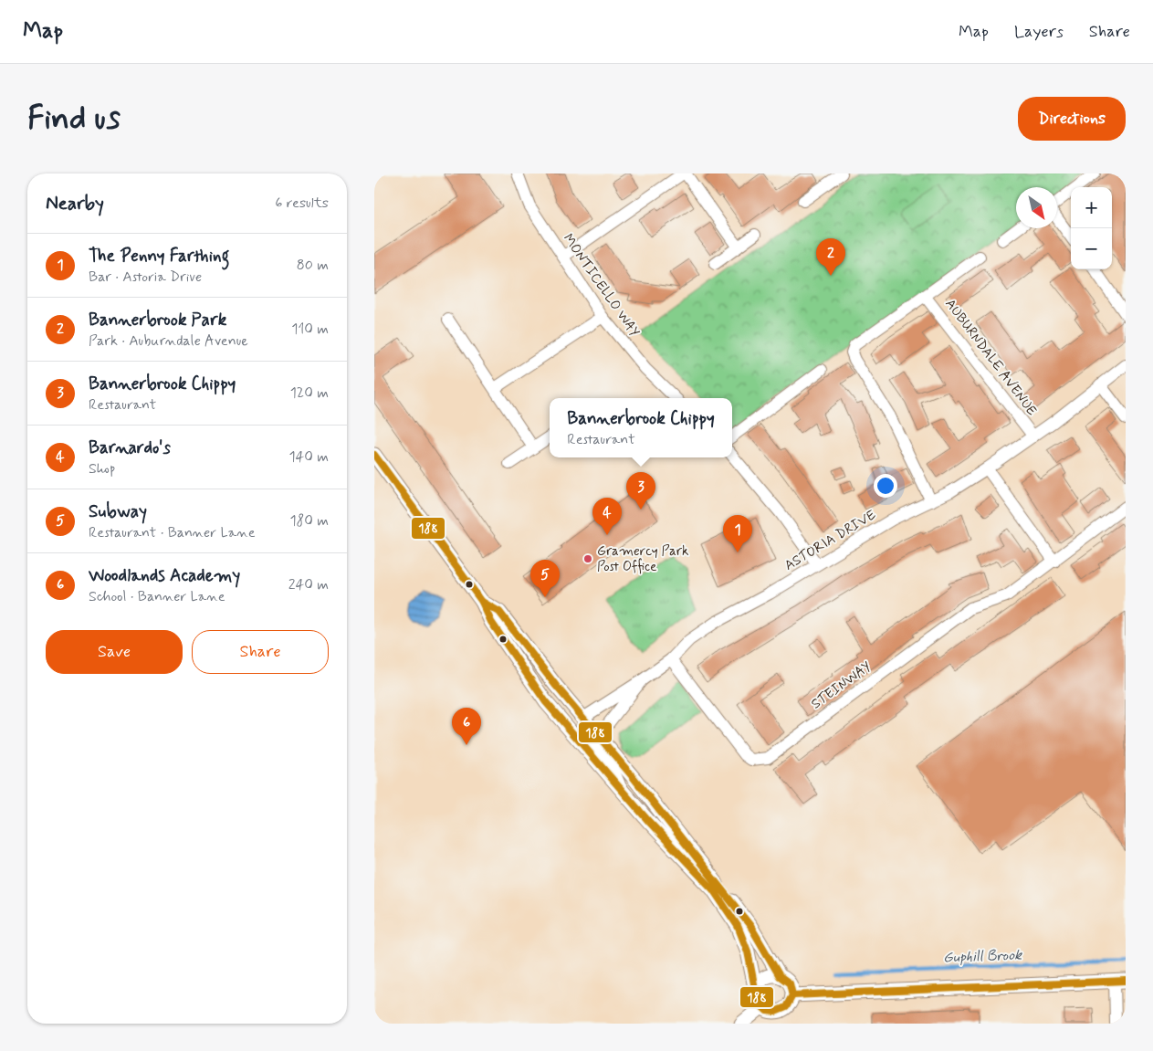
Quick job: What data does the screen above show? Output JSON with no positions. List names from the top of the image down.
{
  "streets": {
    "street": [
      "MONTICELLO WAY",
      "AUBURNDALE AVENUE",
      "ASTORIA DRIVE",
      "STEINWAY"
    ]
  },
  "crossings": [
    ["AUBURNDALE AVENUE", "ASTORIA DRIVE"],
    ["ASTORIA DRIVE", "STEINWAY"]
  ],
  "water": ["Guphill Brook"],
  "places": ["Gramercy Park Post Office"],
  "lines": ["transit line 188"],
  "north": "bottom right",
  "page": {
    "header": "Map",
    "nav": ["Map", "Layers", "Share"],
    "buttons": [
      "Directions",
      ["Save", "Share"]
    ],
    "title": "Find us",
    "heading": ["Nearby", "6 results"],
    "map_buttons": ["+", "−"],
    "list": [
      {
        "mark": "1",
        "name": "The Penny Farthing",
        "note": "Bar · Astoria Drive",
        "value": "80 m"
      },
      {
        "mark": "2",
        "name": "Bannerbrook Park",
        "note": "Park · Auburndale Avenue",
        "value": "110 m"
      },
      {
        "mark": "3",
        "name": "Bannerbrook Chippy",
        "note": "Restaurant",
        "value": "120 m"
      },
      {
        "mark": "4",
        "name": "Barnardo's",
        "note": "Shop",
        "value": "140 m"
      },
      {
        "mark": "5",
        "name": "Subway",
        "note": "Restaurant · Banner Lane",
        "value": "180 m"
      },
      {
        "mark": "6",
        "name": "Woodlands Academy",
        "note": "School · Banner Lane",
        "value": "240 m"
      }
    ],
    "pins": [
      "2",
      "3",
      "4",
      "1",
      "5",
      "6"
    ],
    "popup": ["Bannerbrook Chippy", "Restaurant"]
  }
}
